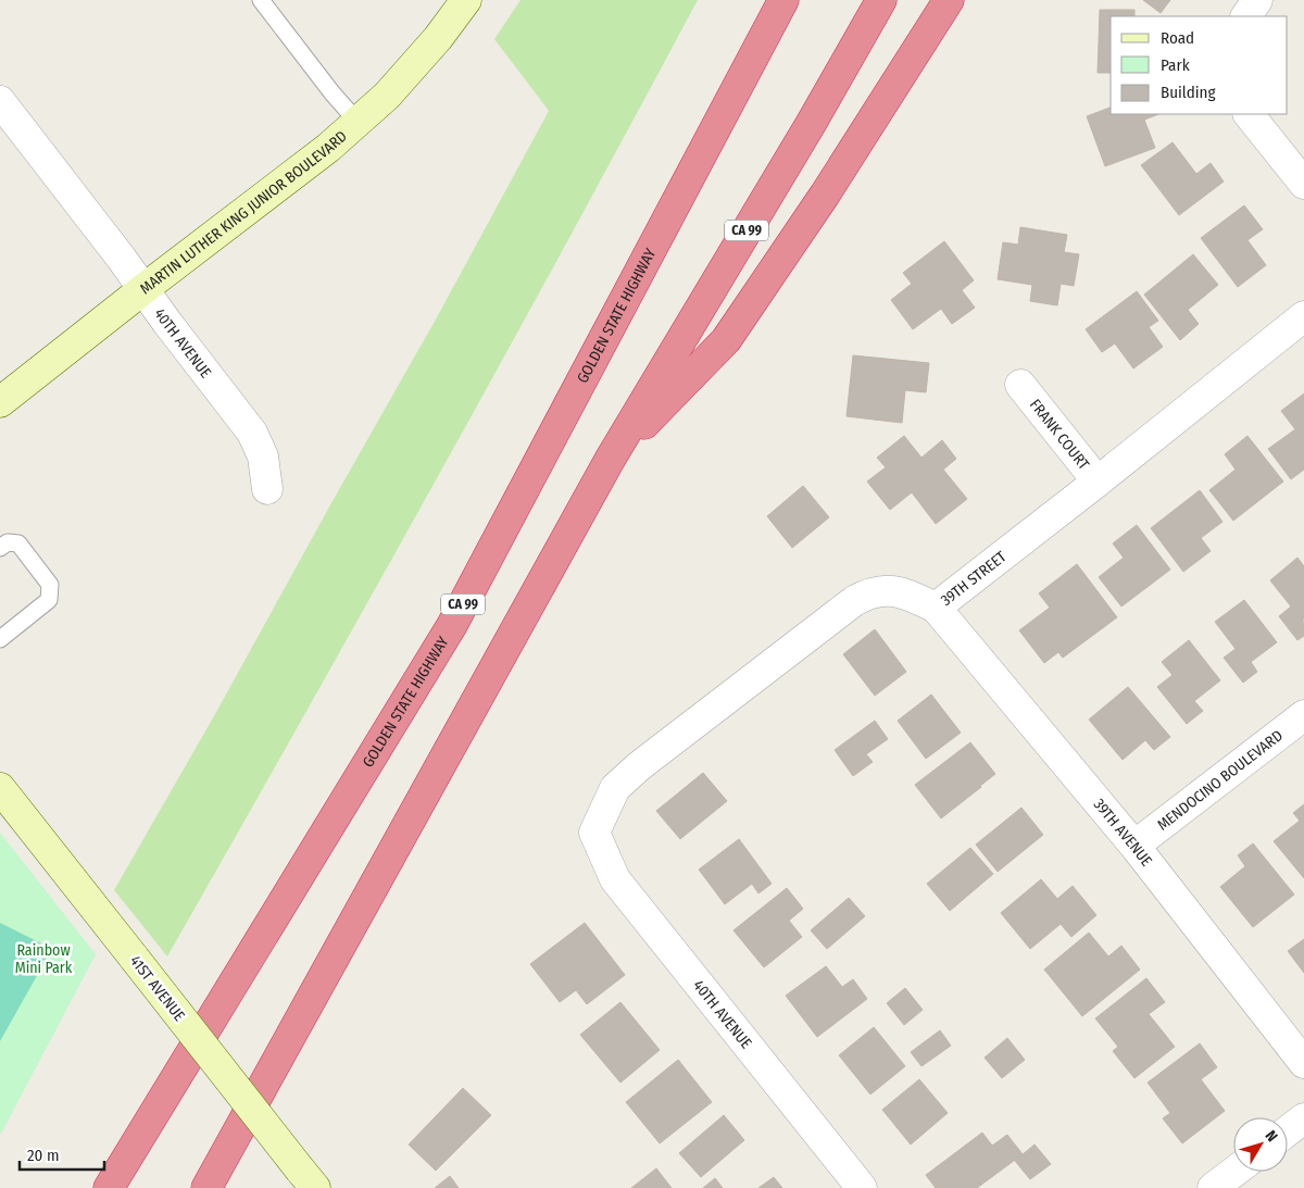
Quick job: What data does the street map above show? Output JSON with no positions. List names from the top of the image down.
{
  "streets": {
    "highway": ["CA 99", "GOLDEN STATE HIGHWAY"],
    "street": [
      "MARTIN LUTHER KING JUNIOR BOULEVARD",
      "40TH AVENUE",
      "FRANK COURT",
      "39TH STREET",
      "MENDOCINO BOULEVARD",
      "39TH AVENUE",
      "41ST AVENUE"
    ]
  },
  "crossings": [
    ["MARTIN LUTHER KING JUNIOR BOULEVARD", "40TH AVENUE"],
    ["40TH AVENUE", "39TH STREET"],
    ["FRANK COURT", "39TH STREET"],
    ["39TH STREET", "39TH AVENUE"],
    ["MENDOCINO BOULEVARD", "39TH AVENUE"]
  ],
  "parks": ["Rainbow Mini Park"],
  "legend": ["Road", "Park", "Building"],
  "scale_bar": "20 m",
  "north": "top right"
}
